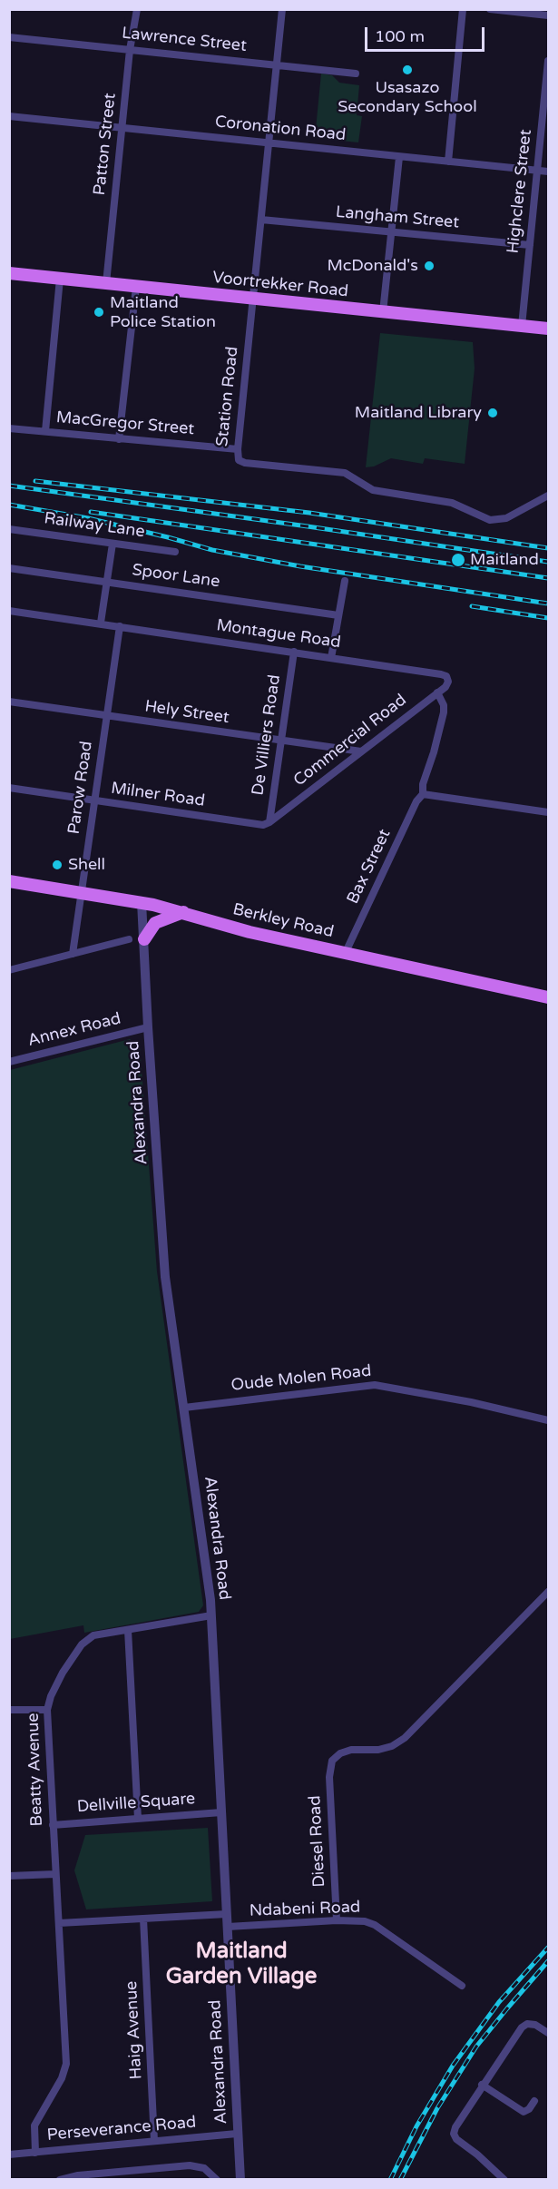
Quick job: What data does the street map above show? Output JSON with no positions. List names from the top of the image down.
{
  "streets": {
    "main road": ["Voortrekker Road", "Berkley Road"],
    "street": [
      "Lawrence Street",
      "Coronation Road",
      "Patton Street",
      "Highclere Street",
      "Langham Street",
      "Station Road",
      "MacGregor Street",
      "Railway Lane",
      "Spoor Lane",
      "Montague Road",
      "Hely Street",
      "De Villiers Road",
      "Commercial Road",
      "Parow Road",
      "Milner Road",
      "Bax Street",
      "Annex Road",
      "Alexandra Road",
      "Oude Molen Road",
      "Beatty Avenue",
      "Dellville Square",
      "Diesel Road",
      "Ndabeni Road",
      "Haig Avenue",
      "Perseverance Road"
    ]
  },
  "crossings": [
    ["Lawrence Street", "Patton Street"],
    ["Lawrence Street", "Station Road"],
    ["Coronation Road", "Patton Street"],
    ["Coronation Road", "Highclere Street"],
    ["Coronation Road", "Station Road"],
    ["Patton Street", "Voortrekker Road"],
    ["Highclere Street", "Langham Street"],
    ["Highclere Street", "Voortrekker Road"],
    ["Langham Street", "Station Road"],
    ["Voortrekker Road", "Station Road"],
    ["Station Road", "MacGregor Street"],
    ["Montague Road", "De Villiers Road"],
    ["Montague Road", "Commercial Road"],
    ["Montague Road", "Parow Road"],
    ["Hely Street", "De Villiers Road"],
    ["Hely Street", "Commercial Road"],
    ["Hely Street", "Parow Road"],
    ["De Villiers Road", "Commercial Road"],
    ["De Villiers Road", "Milner Road"],
    ["Commercial Road", "Milner Road"],
    ["Commercial Road", "Bax Street"],
    ["Parow Road", "Milner Road"],
    ["Parow Road", "Berkley Road"],
    ["Bax Street", "Berkley Road"],
    ["Berkley Road", "Alexandra Road"],
    ["Annex Road", "Alexandra Road"],
    ["Alexandra Road", "Oude Molen Road"],
    ["Alexandra Road", "Beatty Avenue"],
    ["Alexandra Road", "Dellville Square"],
    ["Alexandra Road", "Ndabeni Road"],
    ["Alexandra Road", "Perseverance Road"],
    ["Beatty Avenue", "Dellville Square"],
    ["Beatty Avenue", "Perseverance Road"],
    ["Diesel Road", "Ndabeni Road"],
    ["Haig Avenue", "Perseverance Road"]
  ],
  "districts": ["Maitland Garden Village"],
  "places": [
    "Usasazo Secondary School",
    "McDonald's",
    "Maitland Police Station",
    "Maitland Library",
    "Maitland",
    "Shell"
  ],
  "scale_bar": "100 m"
}
